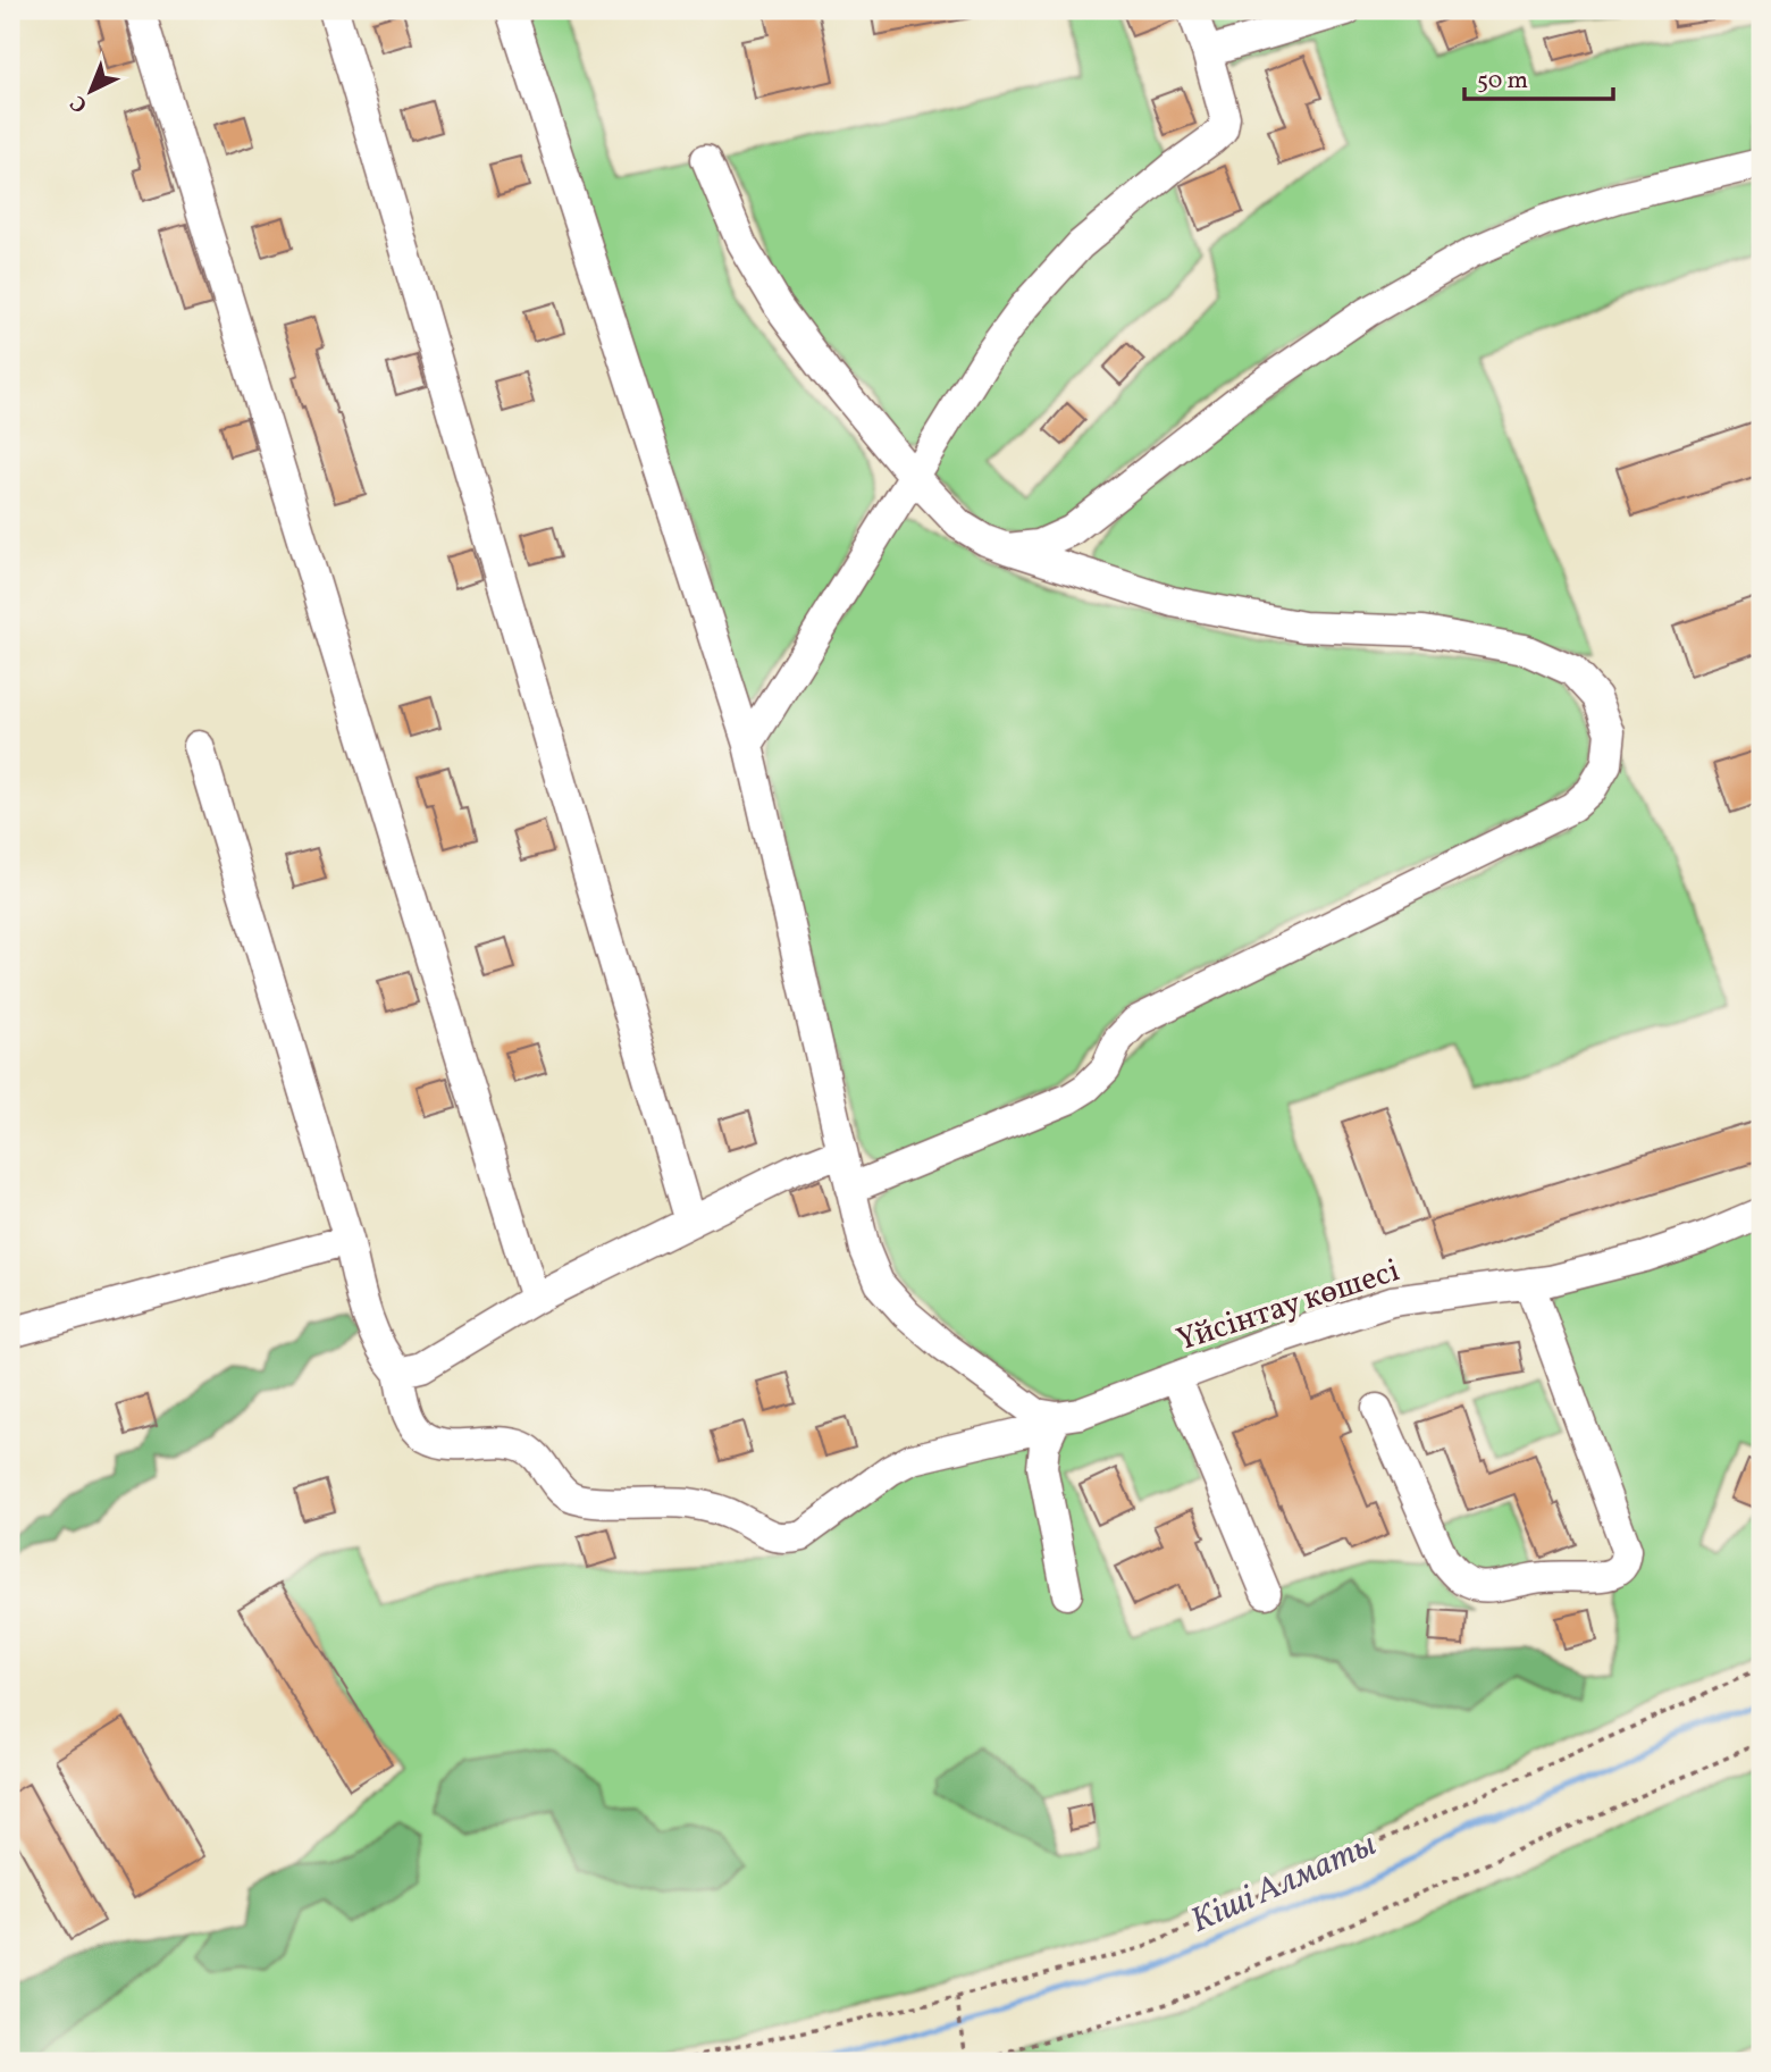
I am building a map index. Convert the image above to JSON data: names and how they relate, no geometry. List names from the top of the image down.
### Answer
{
  "streets": {
    "street": ["Үйсінтау көшесі"]
  },
  "water": ["Кіші Алматы"],
  "scale_bar": "50 m",
  "north": "bottom left"
}
